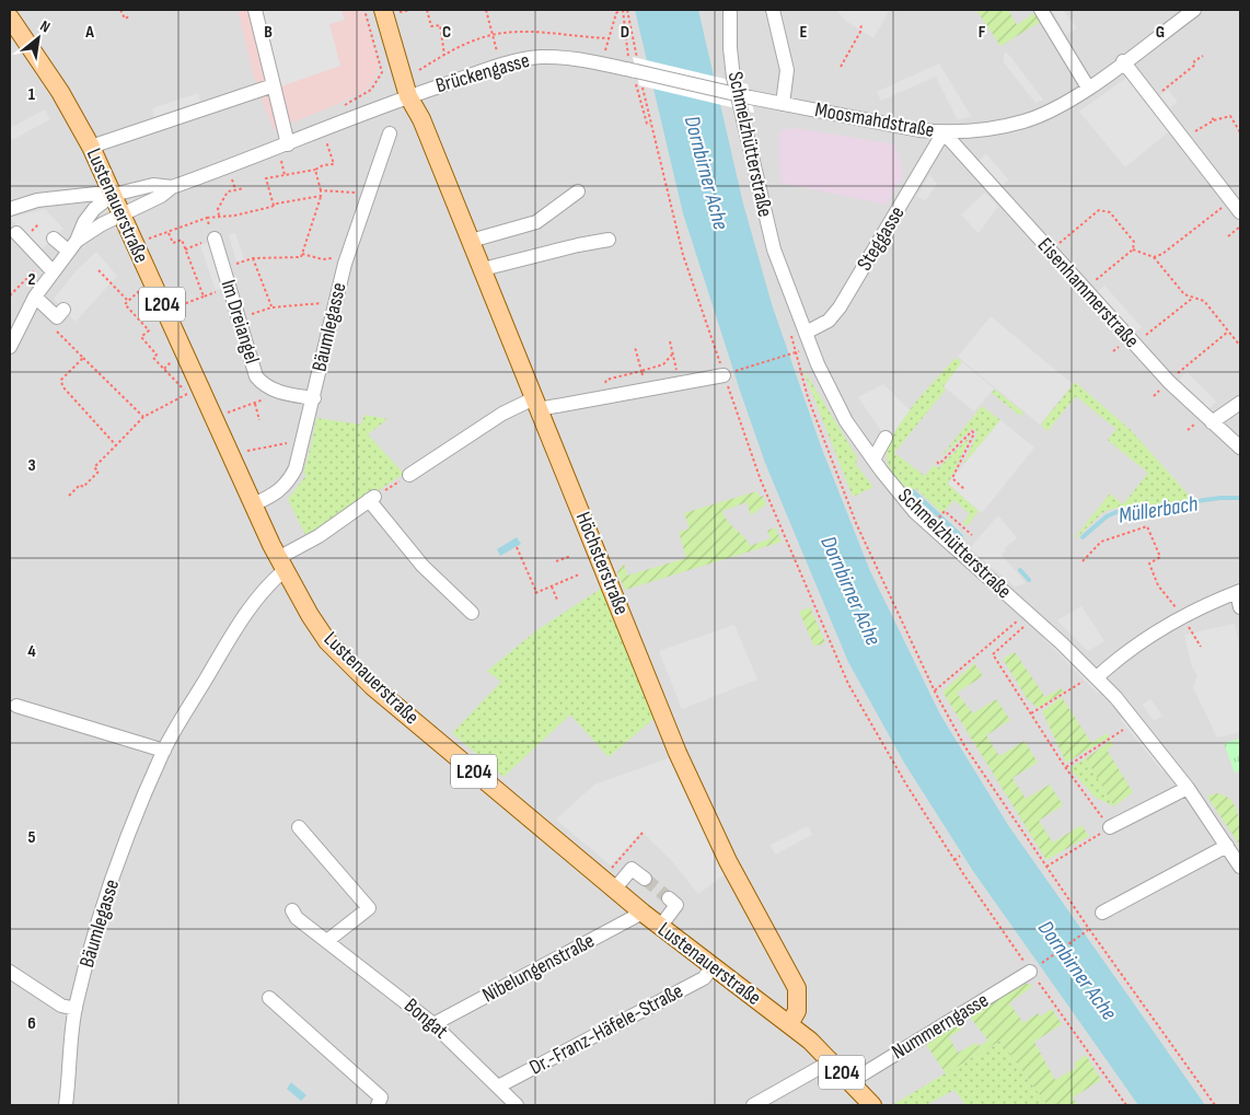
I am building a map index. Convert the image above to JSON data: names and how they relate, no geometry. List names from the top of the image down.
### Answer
{
  "streets": {
    "main road": ["Lustenauerstraße", "L204", "Höchsterstraße"],
    "street": [
      "Brückengasse",
      "Moosmahdstraße",
      "Schmelzhütterstraße",
      "Steggasse",
      "Eisenhammerstraße",
      "Im Dreiangel",
      "Bäumlegasse",
      "Nibelungenstraße",
      "Bongat",
      "Nummerngasse",
      "Dr.-Franz-Häfele-Straße"
    ]
  },
  "crossings": [
    ["Brückengasse", "Moosmahdstraße"],
    ["Brückengasse", "Lustenauerstraße"],
    ["Brückengasse", "Höchsterstraße"],
    ["Moosmahdstraße", "Steggasse"],
    ["Moosmahdstraße", "Eisenhammerstraße"],
    ["Schmelzhütterstraße", "Steggasse"],
    ["Lustenauerstraße", "Bäumlegasse"],
    ["Lustenauerstraße", "Höchsterstraße"],
    ["Lustenauerstraße", "Nibelungenstraße"],
    ["Lustenauerstraße", "Nummerngasse"],
    ["Lustenauerstraße", "Dr.-Franz-Häfele-Straße"],
    ["Steggasse", "Eisenhammerstraße"],
    ["Im Dreiangel", "Bäumlegasse"],
    ["Nibelungenstraße", "Bongat"],
    ["Bongat", "Dr.-Franz-Häfele-Straße"]
  ],
  "water": ["Dornbirner Ache", "Müllerbach"],
  "north": "top right",
  "grid": {
    "columns": [
      "A",
      "B",
      "C",
      "D",
      "E",
      "F",
      "G"
    ],
    "rows": [
      "1",
      "2",
      "3",
      "4",
      "5",
      "6"
    ]
  }
}
